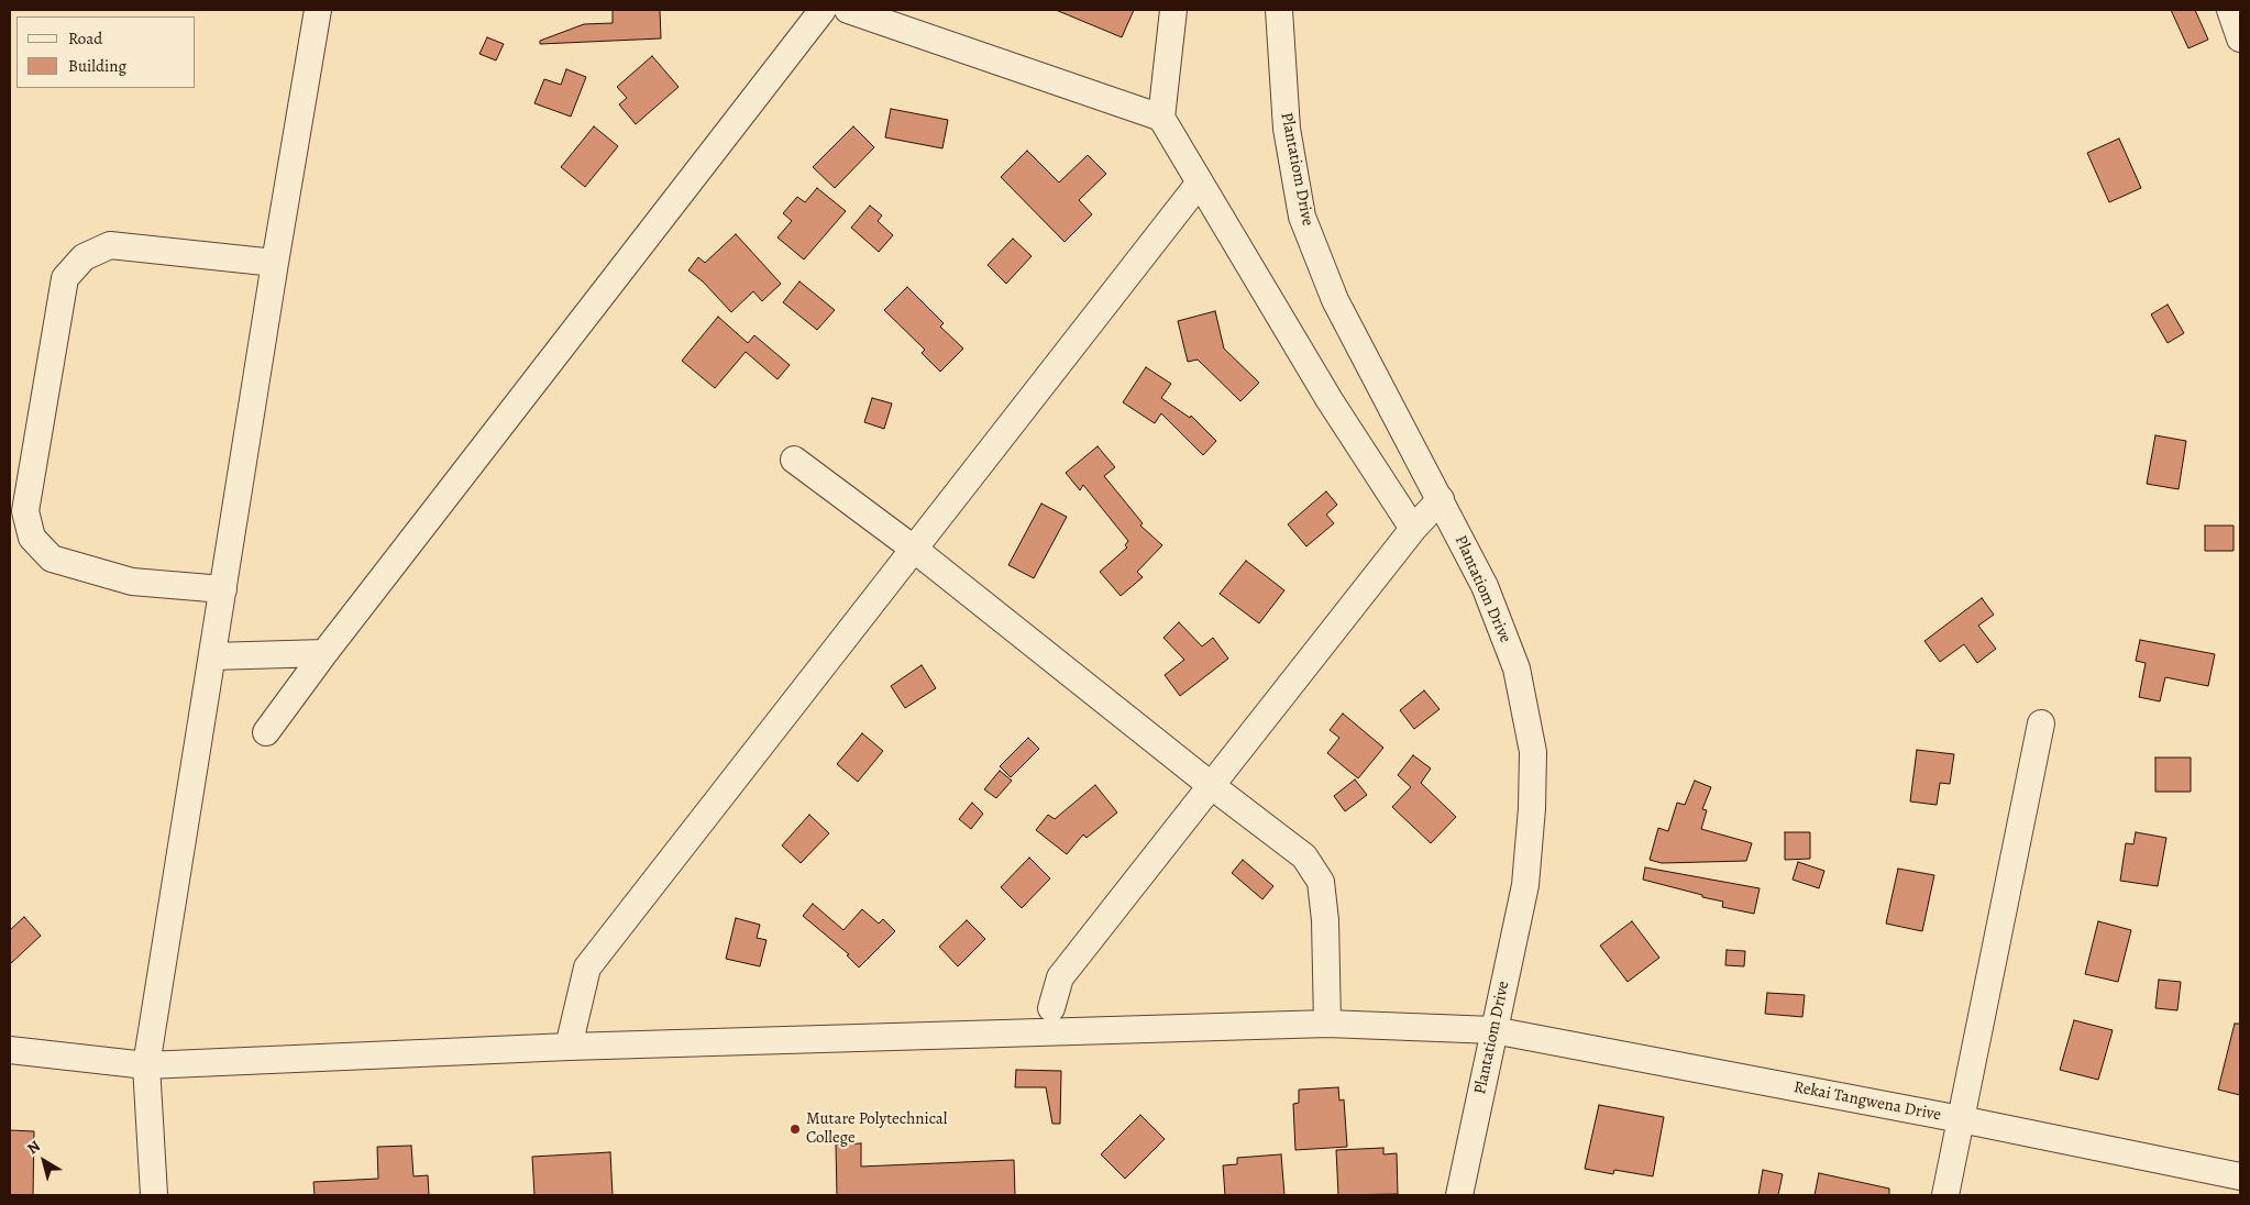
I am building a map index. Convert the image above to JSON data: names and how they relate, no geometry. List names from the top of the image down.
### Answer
{
  "streets": {
    "street": ["Plantatiom Drive", "Rekai Tangwena Drive"]
  },
  "crossings": [
    ["Plantatiom Drive", "Rekai Tangwena Drive"]
  ],
  "places": ["Mutare Polytechnical College"],
  "legend": ["Road", "Building"],
  "north": "top left"
}
